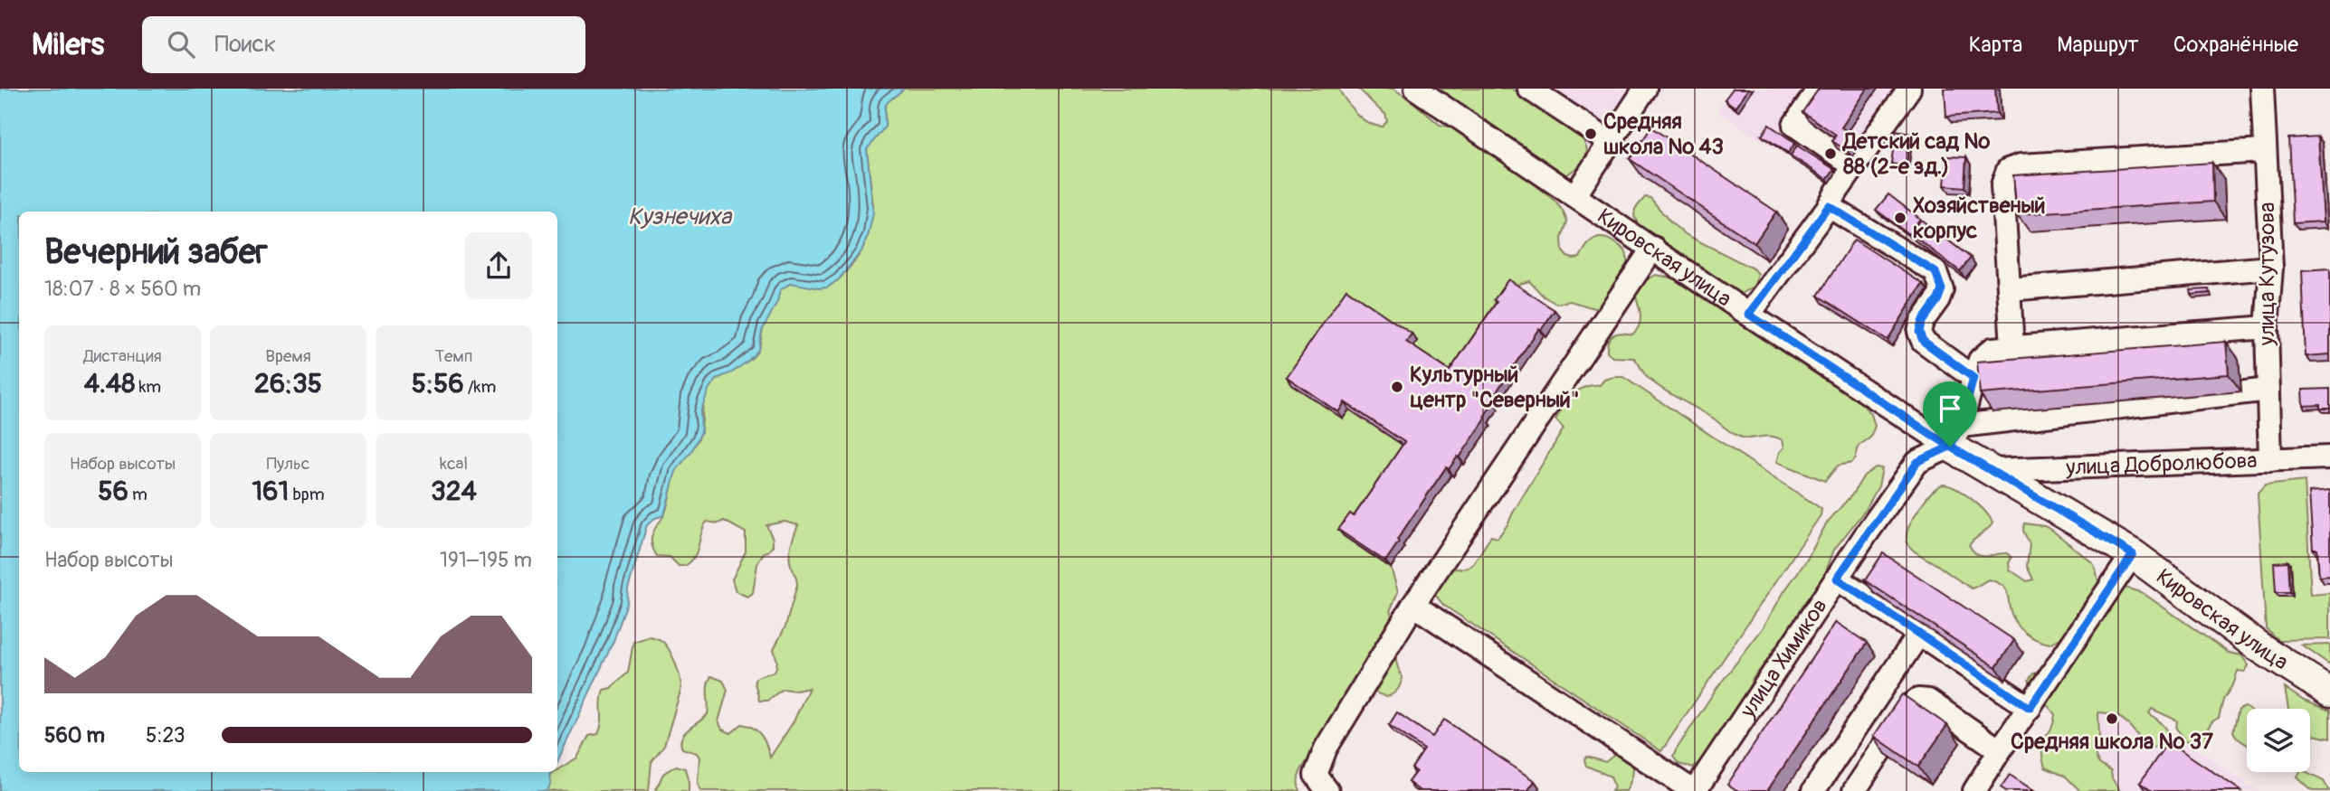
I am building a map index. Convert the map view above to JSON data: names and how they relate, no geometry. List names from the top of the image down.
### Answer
{
  "streets": {
    "main road": ["Кировская улица"],
    "street": ["улица Кутузова", "улица Добролюбова", "улица Химиков"]
  },
  "crossings": [
    ["Кировская улица", "улица Добролюбова"],
    ["Кировская улица", "улица Химиков"],
    ["улица Кутузова", "улица Добролюбова"],
    ["улица Кутузова", "улица Химиков"]
  ],
  "water": ["Кузнечиха"],
  "places": [
    "Средняя школа № 43",
    "Детский сад № 88 (2-е зд.)",
    "Хозяйственый корпус",
    "Культурный центр \"Северный\"",
    "Средняя школа № 37"
  ],
  "page": {
    "header": "Milers",
    "search": "Поиск",
    "nav": ["Карта", "Маршрут", "Сохранённые"],
    "heading": ["Вечерний забег", "18:07 · 8 × 560 m"],
    "stats": [
      ["Дистанция", "4.48 km"],
      ["Время", "26:35"],
      ["Темп", "5:56 /km"],
      ["Набор высоты", "56 m"],
      ["Пульс", "161 bpm"],
      ["kcal", "324"]
    ],
    "chart": ["Набор высоты", "191–195 m"],
    "list": [
      {
        "name": "560 m",
        "note": "5:23"
      }
    ]
  }
}
